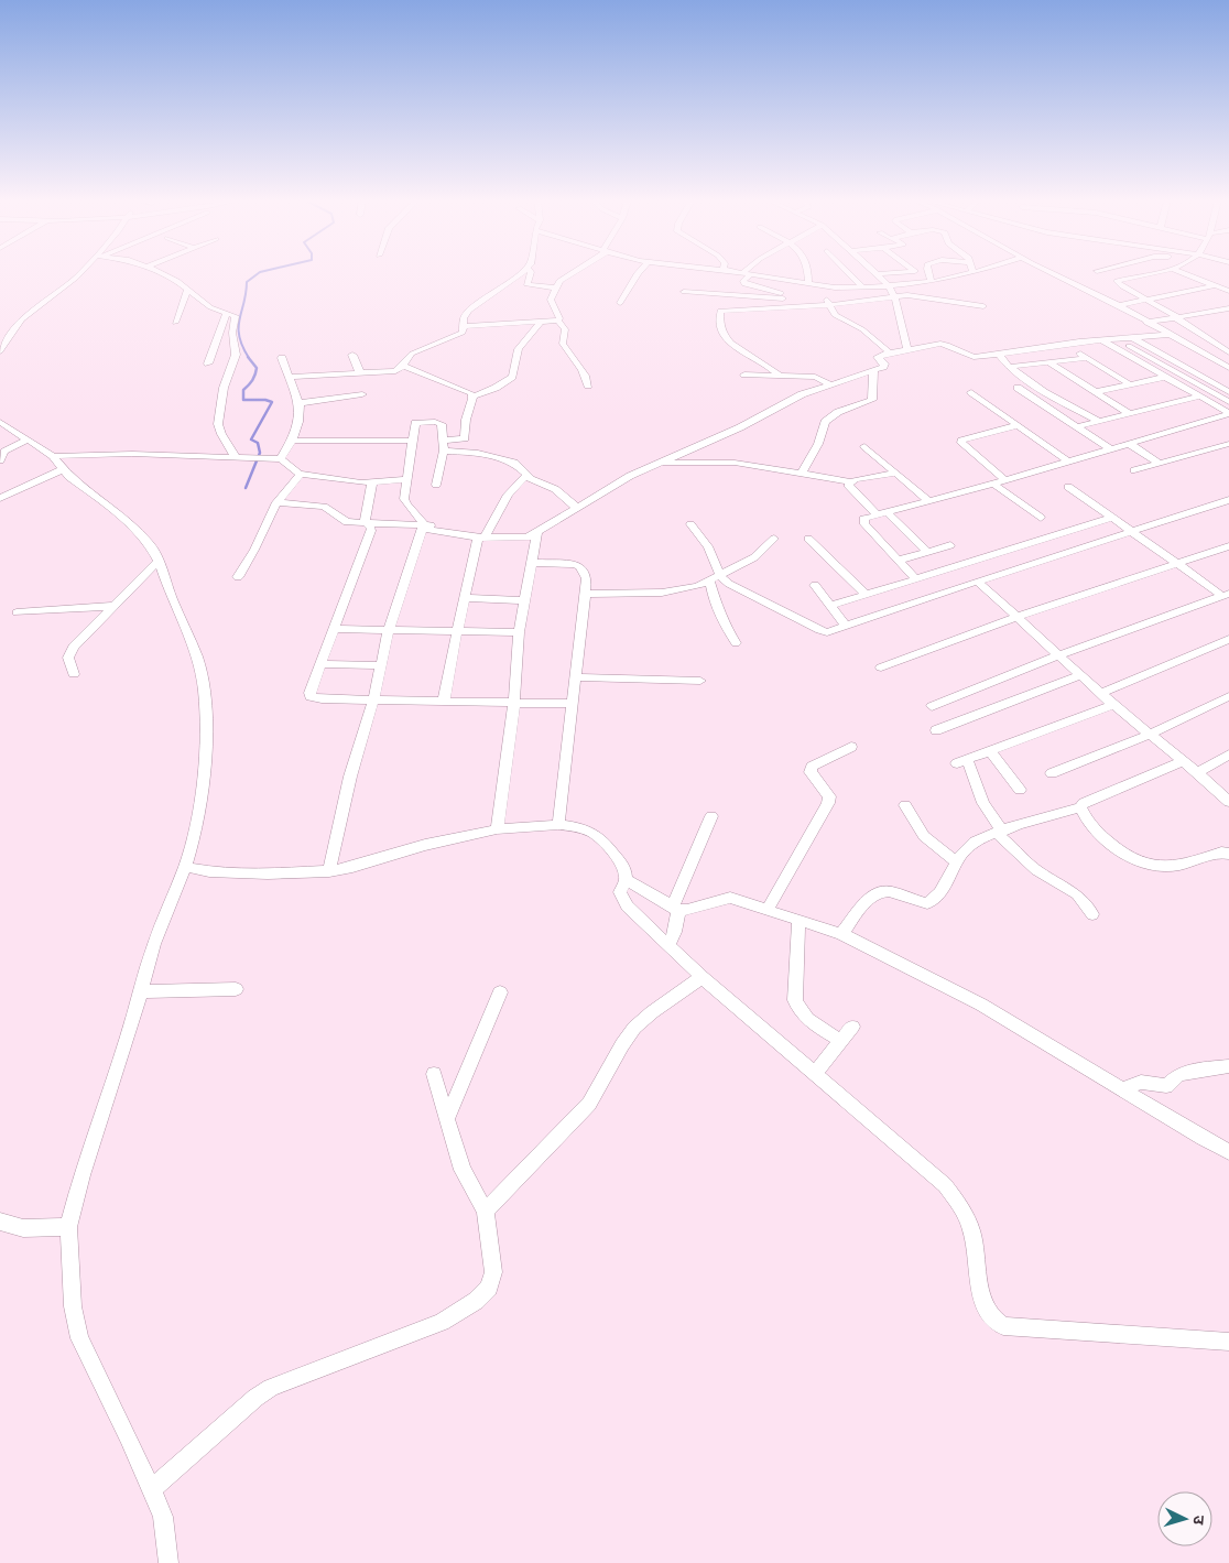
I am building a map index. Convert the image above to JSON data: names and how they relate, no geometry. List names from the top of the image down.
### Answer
{
  "north": "right"
}
